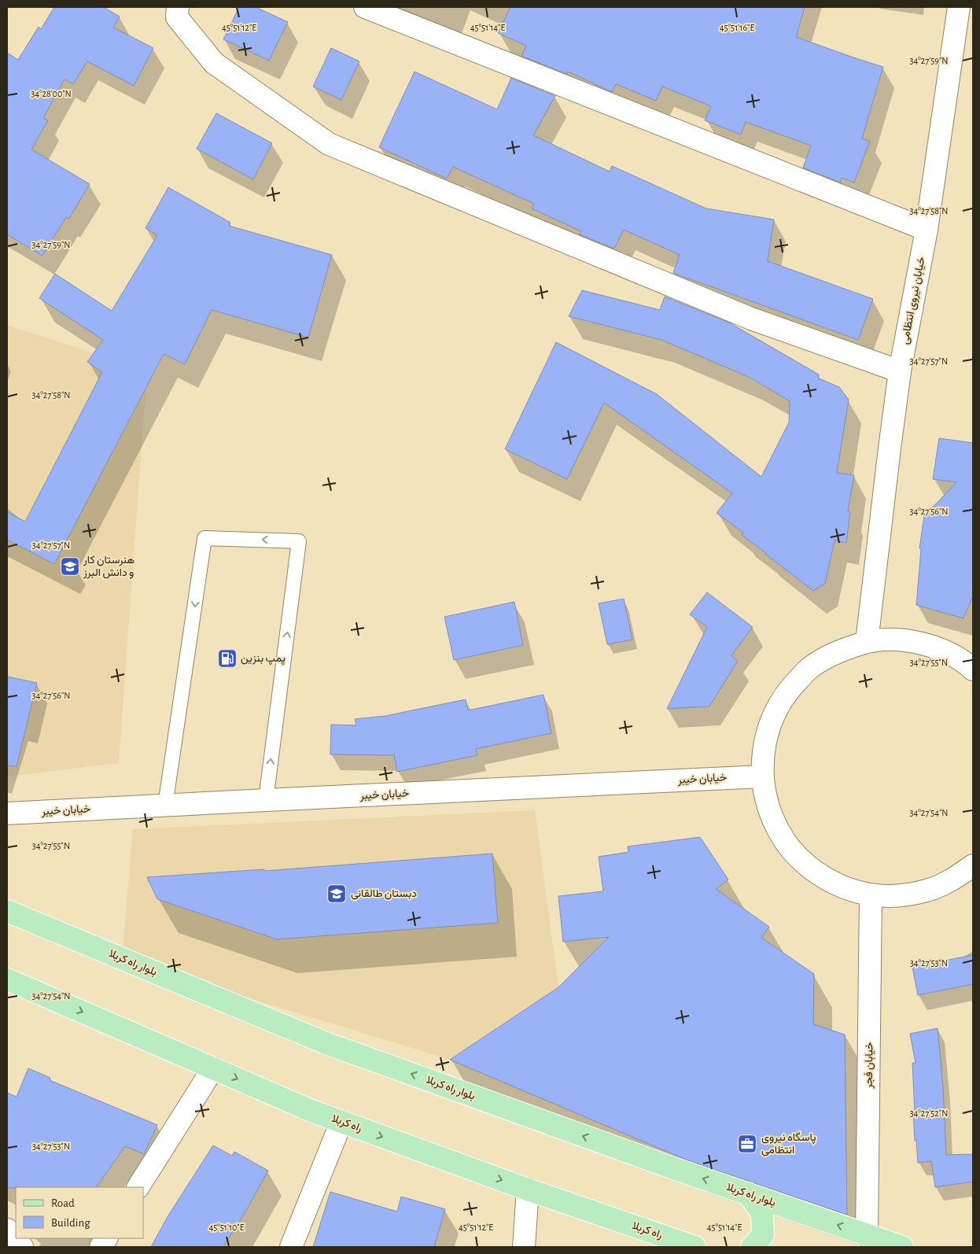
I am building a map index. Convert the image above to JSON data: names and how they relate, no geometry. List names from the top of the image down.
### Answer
{
  "streets": {
    "main road": ["بلوار راه کربلا", "راه کربلا"],
    "street": ["خیابان نیروی انتظامی", "خیابان خیبر", "خیابان فجر"]
  },
  "crossings": [
    ["بلوار راه کربلا", "خیابان فجر"]
  ],
  "one_way": ["بلوار راه کربلا", "راه کربلا"],
  "places": {
    "school or university": ["هنرستان کار و دانش البرز", "دبستان طالقانی"],
    "fuel station": ["پمپ بنزین"],
    "office": ["پاسگاه نیروی انتظامی"]
  },
  "legend": ["Road", "Building"],
  "coordinates": [
    "45°51'12\"E",
    "45°51'14\"E",
    "45°51'16\"E",
    "34°27'59\"N",
    "34°28'00\"N",
    "34°27'58\"N",
    "34°27'57\"N",
    "34°27'56\"N",
    "34°27'55\"N",
    "34°27'54\"N",
    "34°27'53\"N",
    "34°27'52\"N",
    "45°51'10\"E"
  ]
}
